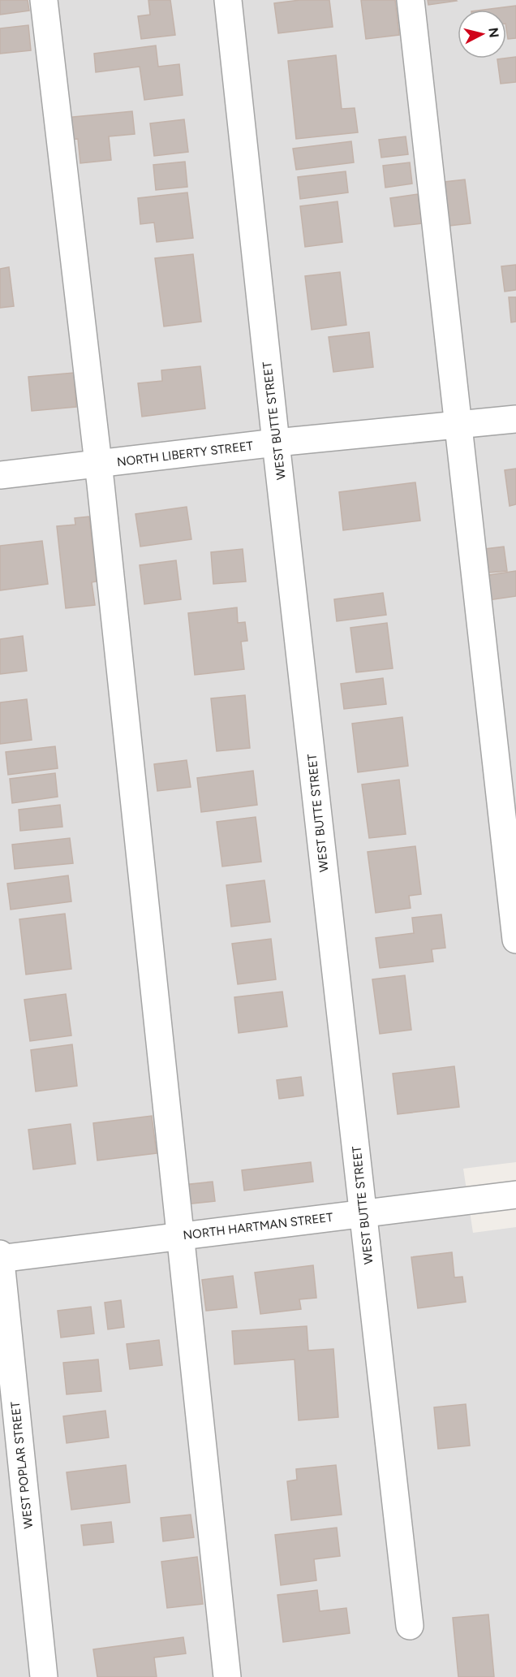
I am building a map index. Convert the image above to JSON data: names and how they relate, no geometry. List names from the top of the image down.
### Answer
{
  "streets": {
    "street": [
      "WEST BUTTE STREET",
      "NORTH LIBERTY STREET",
      "NORTH HARTMAN STREET",
      "WEST POPLAR STREET"
    ]
  },
  "crossings": [
    ["WEST BUTTE STREET", "NORTH LIBERTY STREET"],
    ["WEST BUTTE STREET", "NORTH HARTMAN STREET"],
    ["NORTH HARTMAN STREET", "WEST POPLAR STREET"]
  ],
  "north": "right"
}
